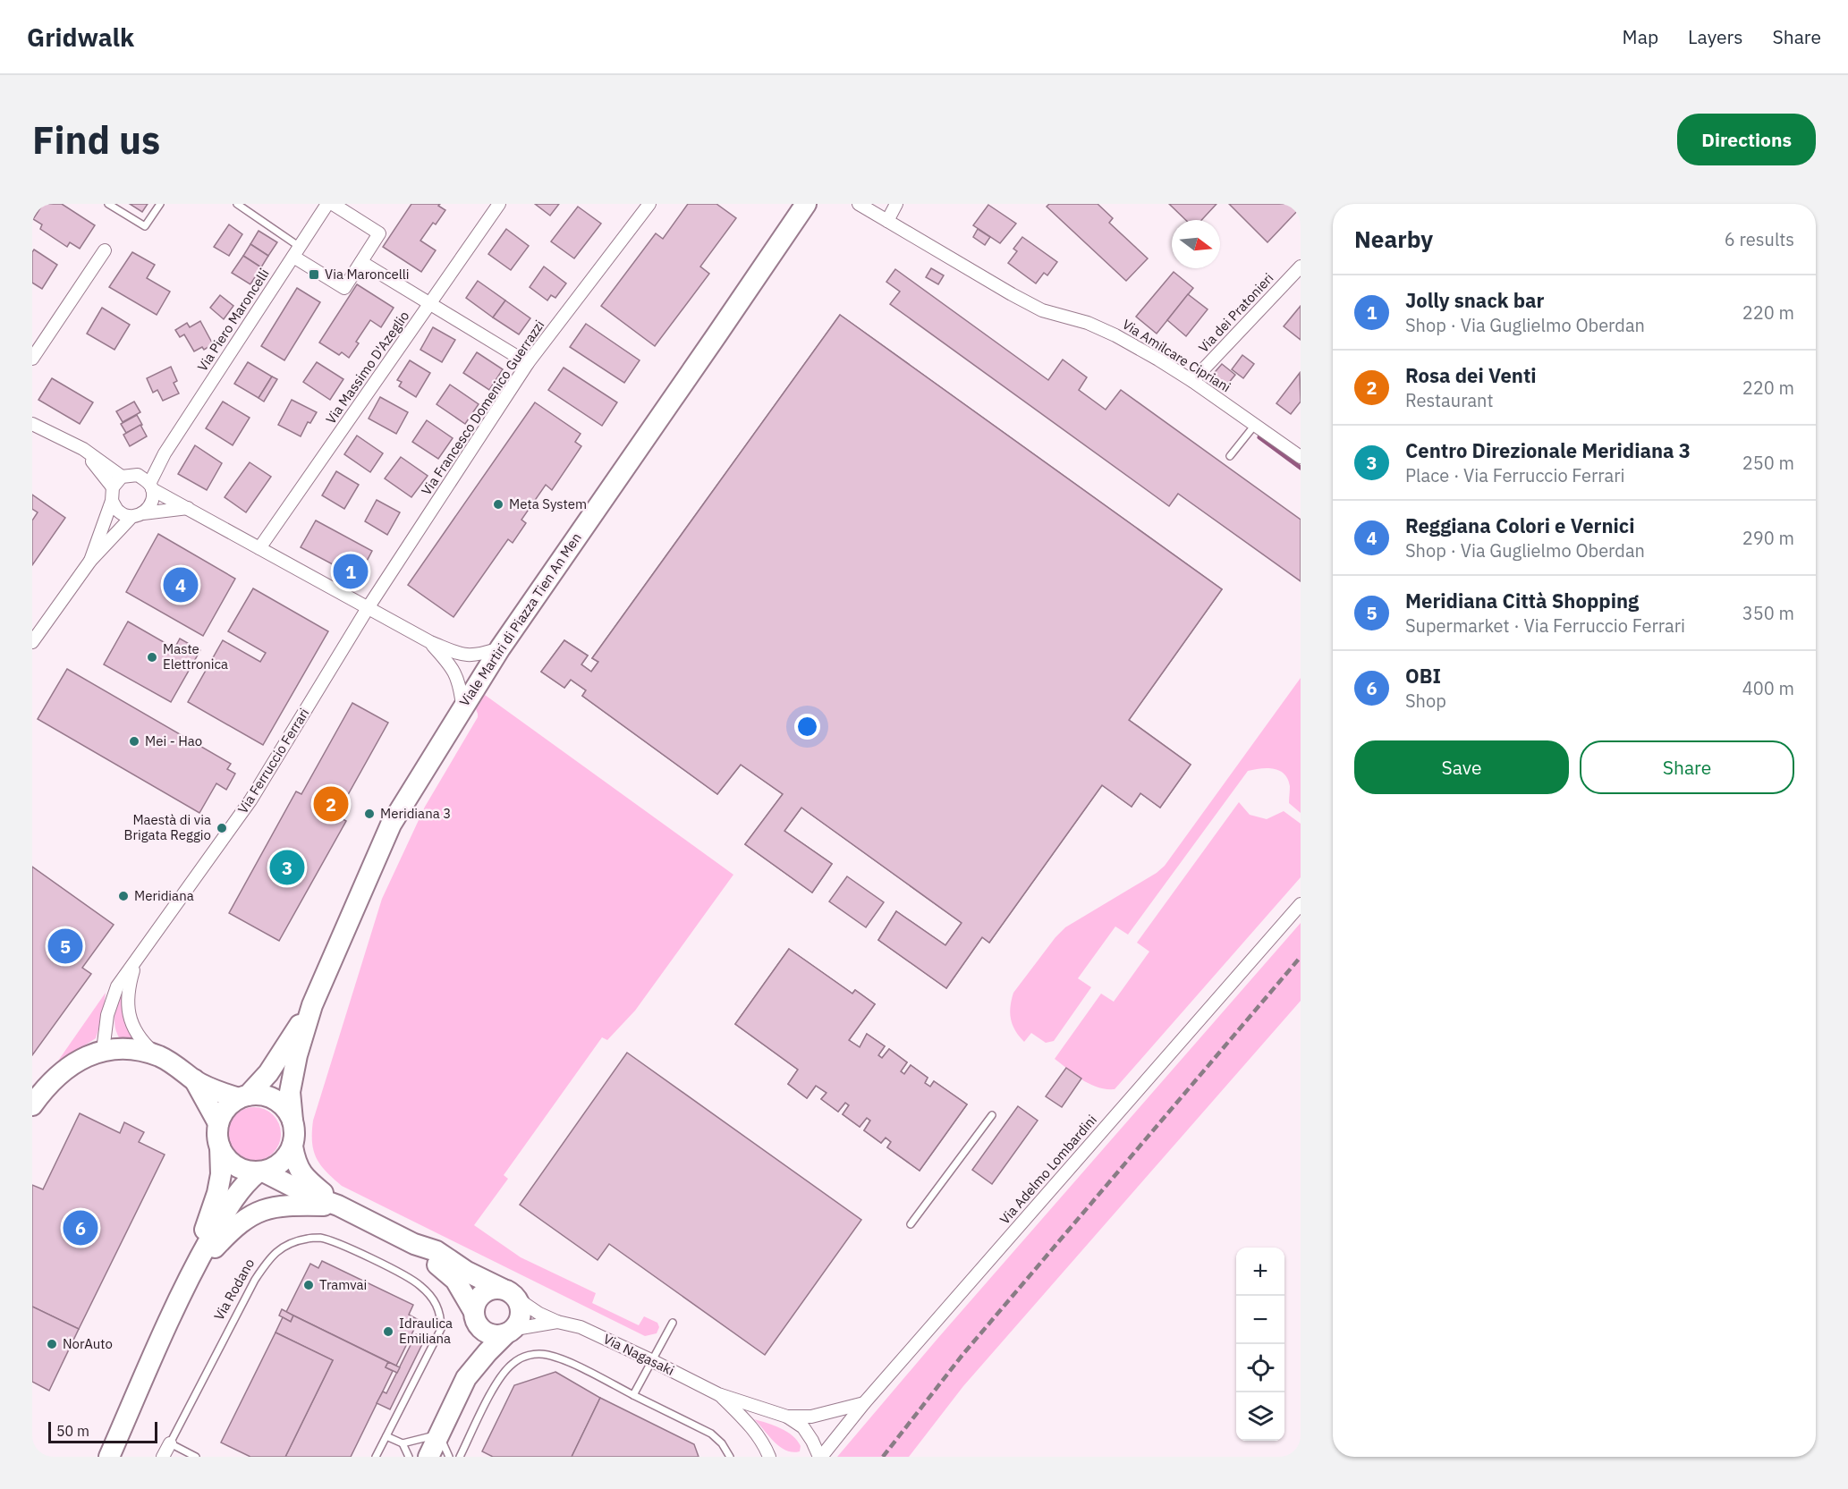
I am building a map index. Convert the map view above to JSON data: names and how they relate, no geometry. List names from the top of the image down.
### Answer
{
  "streets": {
    "main road": ["Viale Martiri di Piazza Tien An Men", "Via Nagasaki"],
    "street": [
      "Via dei Pratonieri",
      "Via Piero Maroncelli",
      "Via Amilcare Cipriani",
      "Via Massimo D'Azeglio",
      "Via Francesco Domenico Guerrazzi",
      "Via Ferruccio Ferrari",
      "Via Adelmo Lombardini",
      "Via Rodano"
    ]
  },
  "crossings": [
    ["Via dei Pratonieri", "Via Amilcare Cipriani"],
    ["Via Francesco Domenico Guerrazzi", "Via Ferruccio Ferrari"],
    ["Viale Martiri di Piazza Tien An Men", "Via Nagasaki"],
    ["Via Adelmo Lombardini", "Via Nagasaki"]
  ],
  "places": {
    "transit": ["Via Maroncelli"],
    "other": [
      "Meta System",
      "Maste Elettronica",
      "Mei - Hao",
      "Meridiana 3",
      "Maestà di via Brigata Reggio",
      "Meridiana",
      "Tramvai",
      "Idraulica Emiliana",
      "NorAuto"
    ]
  },
  "scale_bar": "50 m",
  "north": "right",
  "page": {
    "header": "Gridwalk",
    "nav": ["Map", "Layers", "Share"],
    "buttons": [
      "Directions",
      ["Save", "Share"]
    ],
    "title": "Find us",
    "heading": ["Nearby", "6 results"],
    "list": [
      {
        "mark": "1",
        "name": "Jolly snack bar",
        "note": "Shop · Via Guglielmo Oberdan",
        "value": "220 m"
      },
      {
        "mark": "2",
        "name": "Rosa dei Venti",
        "note": "Restaurant",
        "value": "220 m"
      },
      {
        "mark": "3",
        "name": "Centro Direzionale Meridiana 3",
        "note": "Place · Via Ferruccio Ferrari",
        "value": "250 m"
      },
      {
        "mark": "4",
        "name": "Reggiana Colori e Vernici",
        "note": "Shop · Via Guglielmo Oberdan",
        "value": "290 m"
      },
      {
        "mark": "5",
        "name": "Meridiana Città Shopping",
        "note": "Supermarket · Via Ferruccio Ferrari",
        "value": "350 m"
      },
      {
        "mark": "6",
        "name": "OBI",
        "note": "Shop",
        "value": "400 m"
      }
    ],
    "pins": [
      "1",
      "4",
      "2",
      "3",
      "5",
      "6"
    ],
    "map_buttons": ["+", "−"],
    "scale": "50 m"
  }
}
